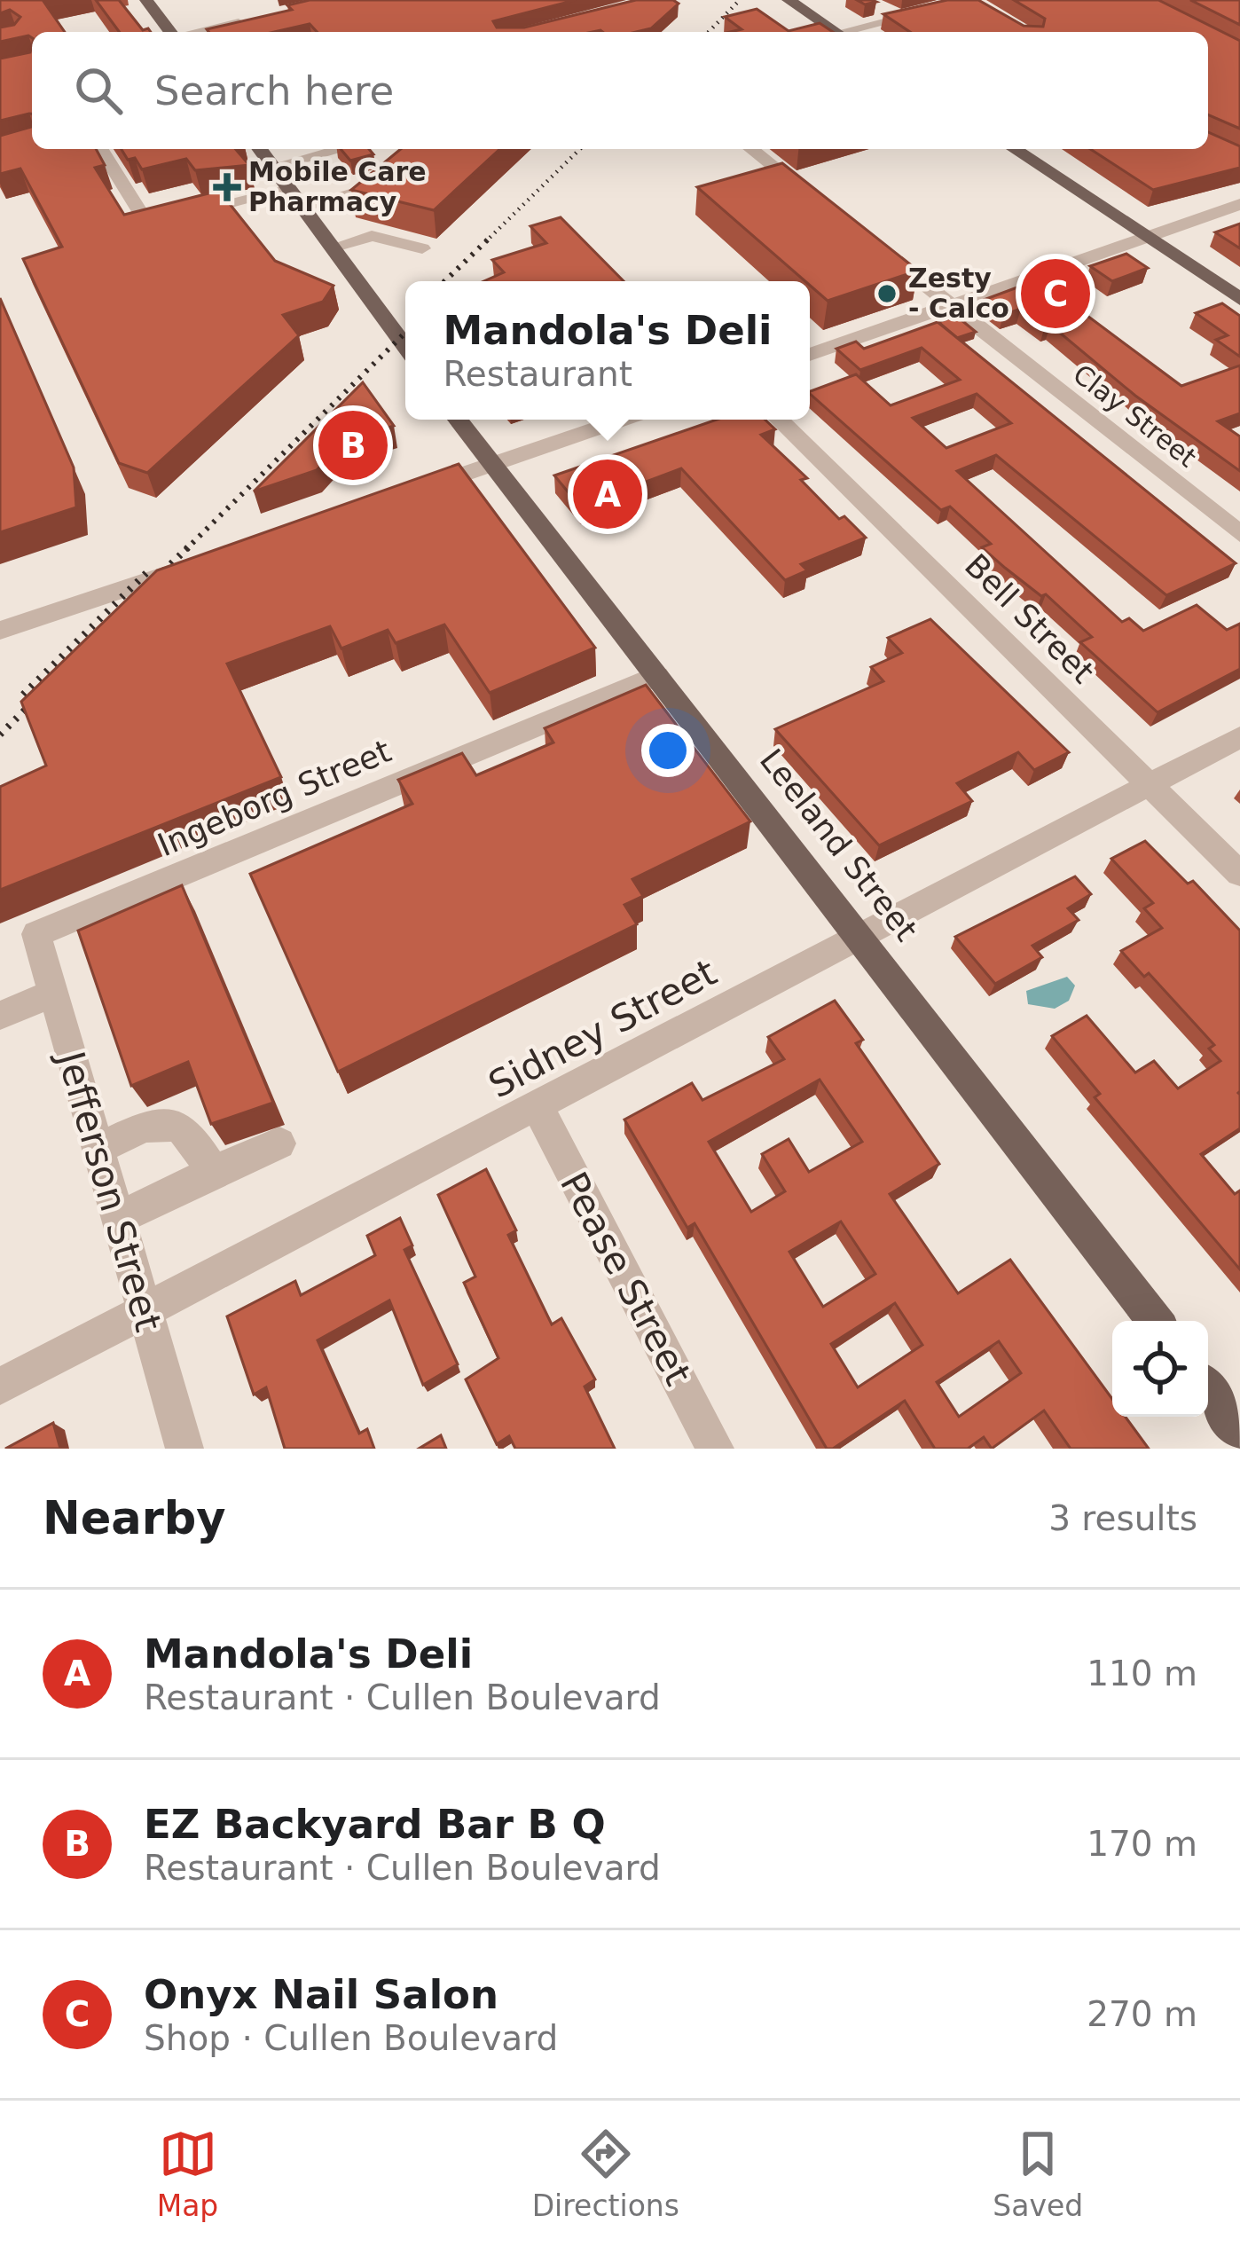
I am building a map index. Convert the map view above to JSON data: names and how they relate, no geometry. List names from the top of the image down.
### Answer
{
  "streets": {
    "main road": ["Leeland Street"],
    "street": [
      "Clay Street",
      "Bell Street",
      "Ingeborg Street",
      "Sidney Street",
      "Jefferson Street",
      "Pease Street"
    ]
  },
  "crossings": [
    ["Bell Street", "Sidney Street"],
    ["Ingeborg Street", "Leeland Street"],
    ["Ingeborg Street", "Jefferson Street"],
    ["Leeland Street", "Sidney Street"],
    ["Sidney Street", "Jefferson Street"],
    ["Sidney Street", "Pease Street"]
  ],
  "places": {
    "health": ["Mobile Care Pharmacy"],
    "other": ["Zesty - Calco"]
  },
  "page": {
    "search": "Search here",
    "pins": ["C", "B", "A"],
    "popup": ["Mandola's Deli", "Restaurant"],
    "heading": ["Nearby", "3 results"],
    "list": [
      {
        "mark": "A",
        "name": "Mandola's Deli",
        "note": "Restaurant · Cullen Boulevard",
        "value": "110 m"
      },
      {
        "mark": "B",
        "name": "EZ Backyard Bar B Q",
        "note": "Restaurant · Cullen Boulevard",
        "value": "170 m"
      },
      {
        "mark": "C",
        "name": "Onyx Nail Salon",
        "note": "Shop · Cullen Boulevard",
        "value": "270 m"
      }
    ],
    "nav": ["Map", "Directions", "Saved"]
  }
}
